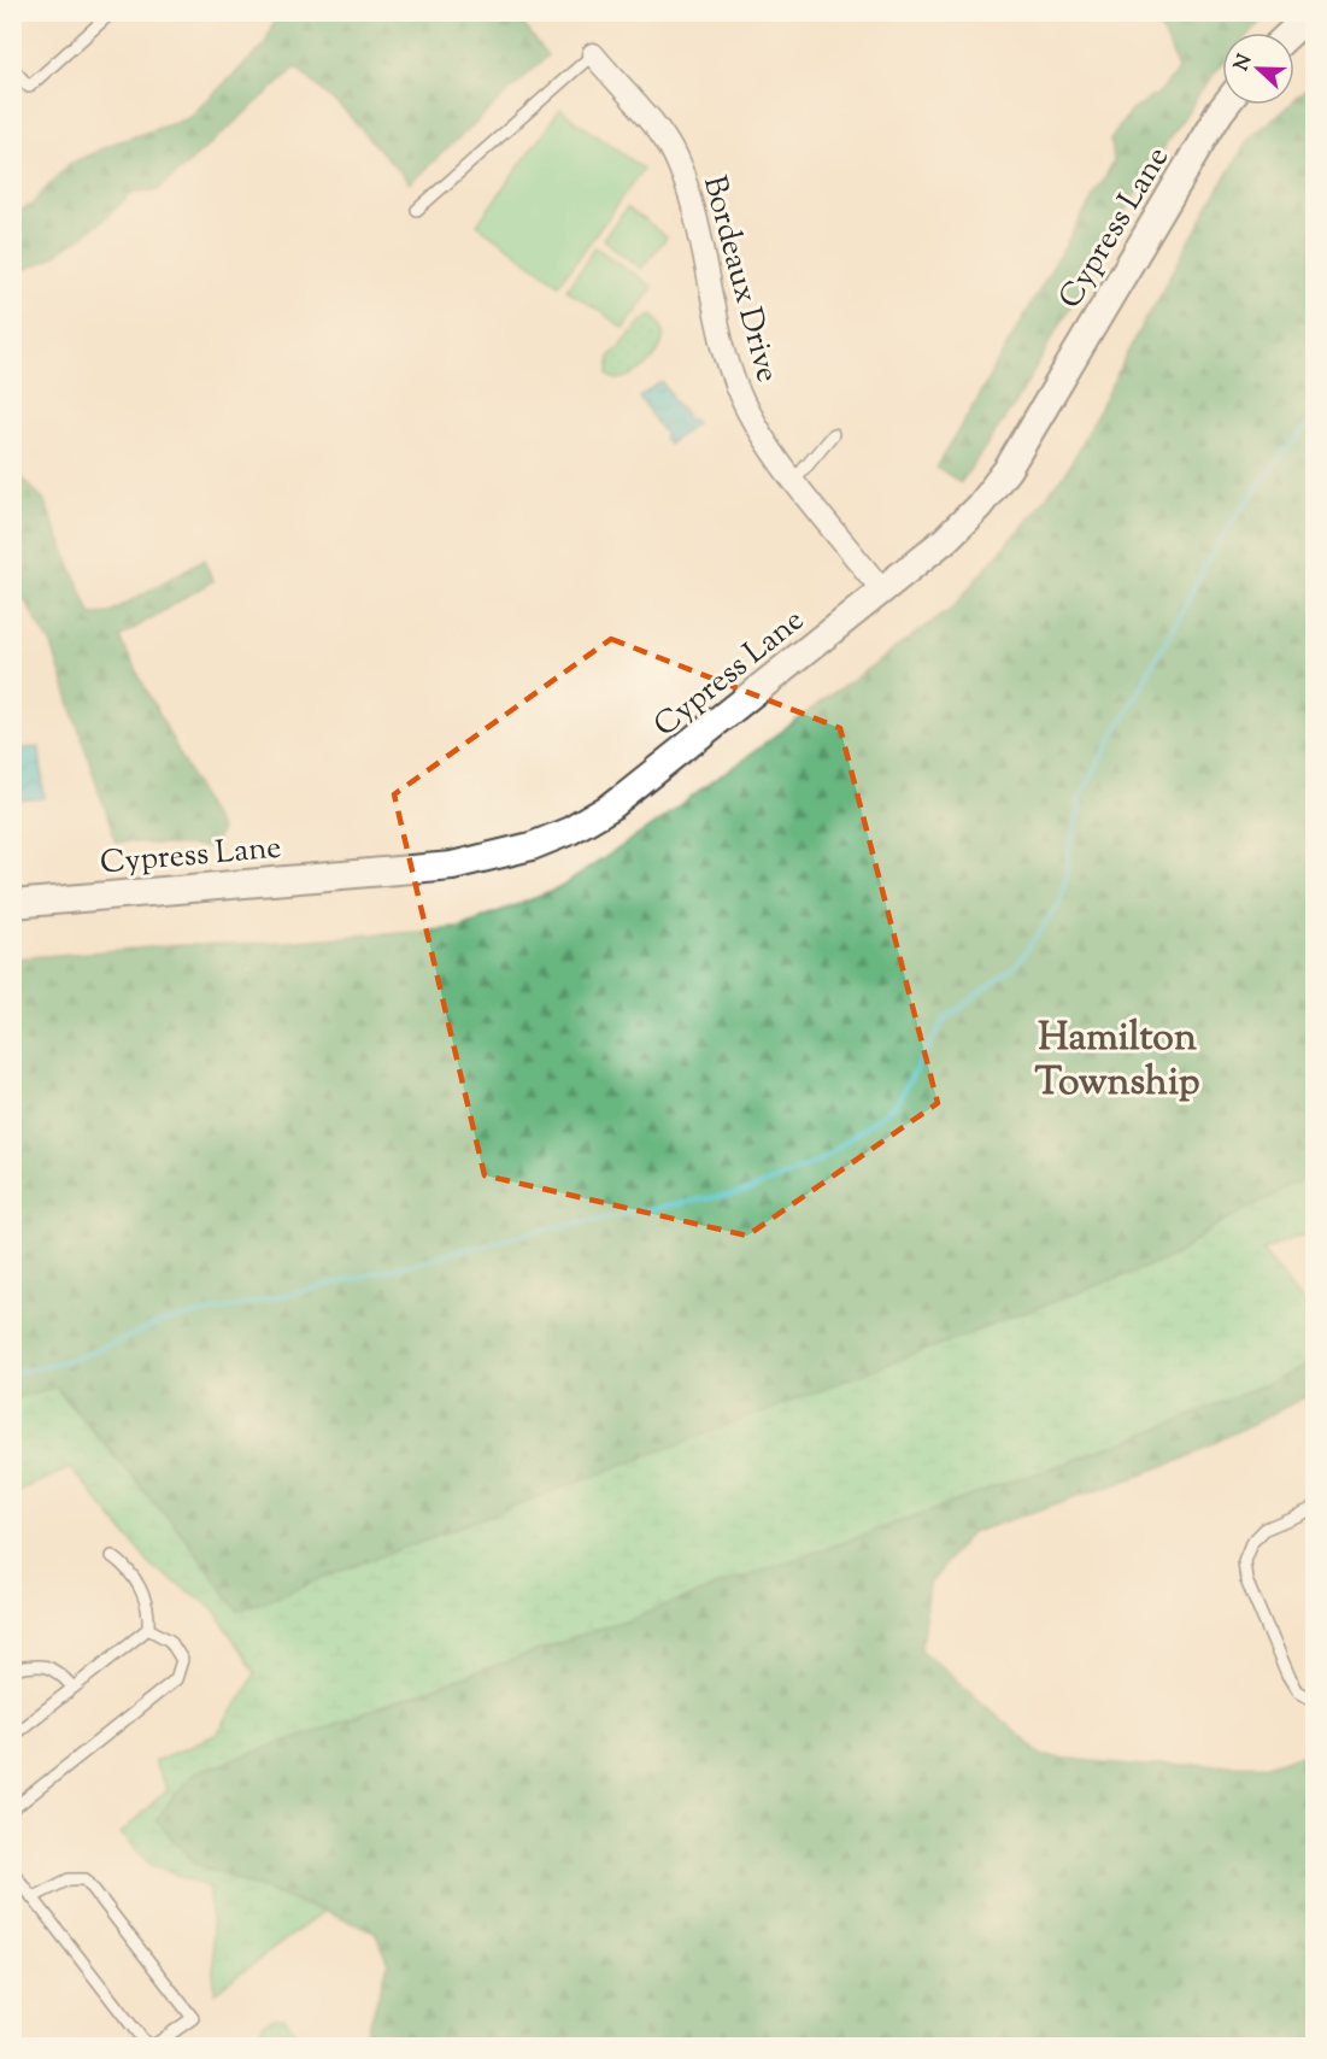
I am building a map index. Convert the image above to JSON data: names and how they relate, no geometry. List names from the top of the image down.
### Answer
{
  "streets": {
    "street": ["Cypress Lane", "Bordeaux Drive"]
  },
  "crossings": [
    ["Cypress Lane", "Bordeaux Drive"]
  ],
  "districts": ["Hamilton Township"],
  "north": "left"
}
